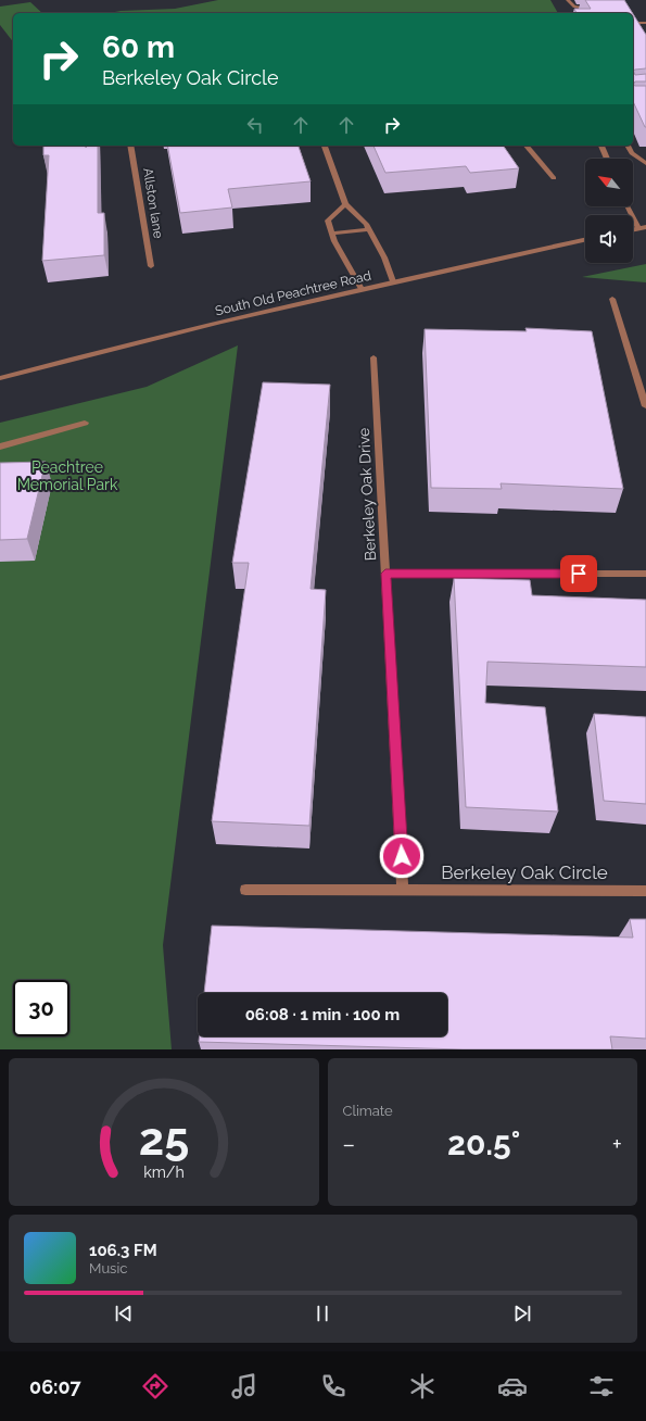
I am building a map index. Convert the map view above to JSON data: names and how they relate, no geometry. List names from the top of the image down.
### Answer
{
  "streets": {
    "street": [
      "Allston lane",
      "South Old Peachtree Road",
      "Berkeley Oak Drive",
      "Berkeley Oak Circle"
    ]
  },
  "crossings": [
    ["Berkeley Oak Drive", "Berkeley Oak Circle"]
  ],
  "parks": ["Peachtree Memorial Park"],
  "north": "top left",
  "page": {
    "turn": ["60 m", "Berkeley Oak Circle"],
    "limit": "30",
    "trip": "06:08 · 1 min · 100 m",
    "tile": "Climate",
    "heat": ["−", "20.5°", "+"],
    "song": ["106.3 FM", "Music"],
    "tabs": "06:07",
    "gauge": ["25", "km/h"]
  }
}
